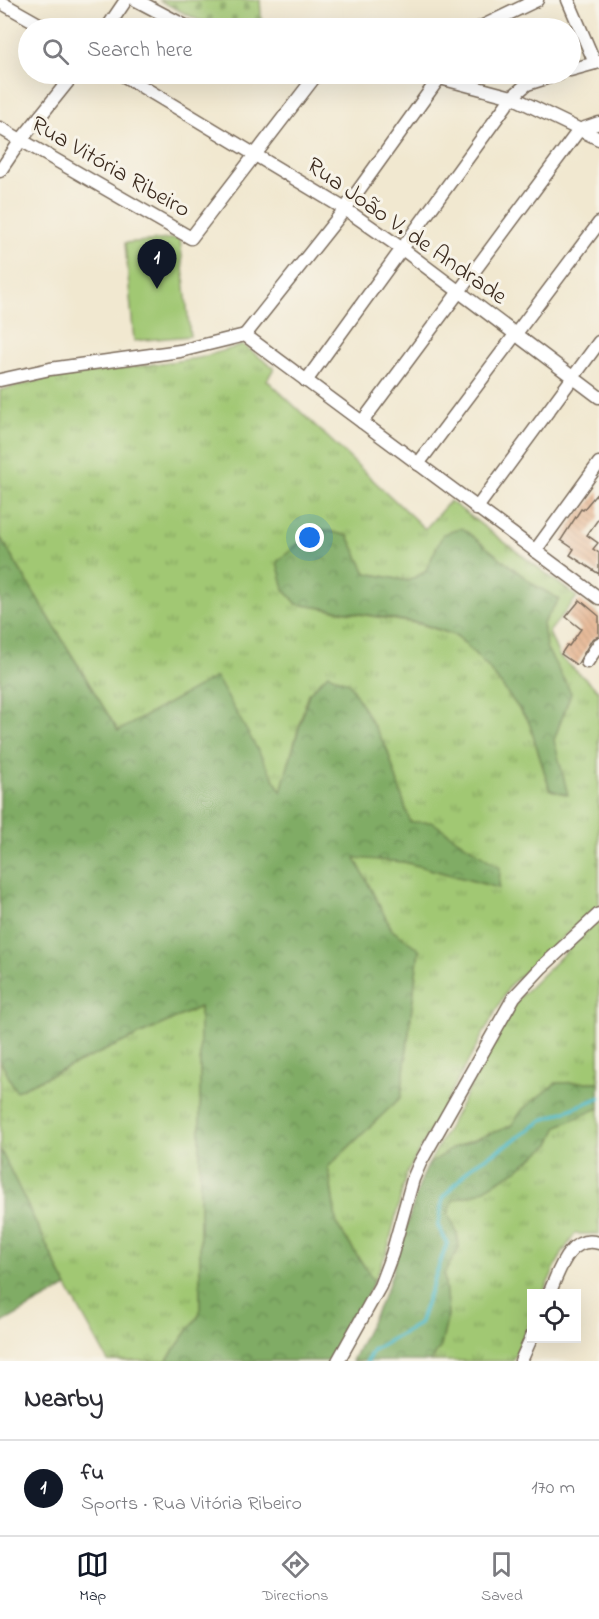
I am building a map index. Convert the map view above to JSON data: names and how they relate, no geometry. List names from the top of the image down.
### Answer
{
  "streets": {
    "street": ["Rua Vitória Ribeiro", "Rua João V. de Andrade"]
  },
  "crossings": [
    ["Rua Vitória Ribeiro", "Rua João V. de Andrade"]
  ],
  "page": {
    "search": "Search here",
    "pins": "1",
    "heading": "Nearby",
    "list": [
      {
        "mark": "1",
        "name": "fu",
        "note": "Sports · Rua Vitória Ribeiro",
        "value": "170 m"
      }
    ],
    "nav": ["Map", "Directions", "Saved"]
  }
}
